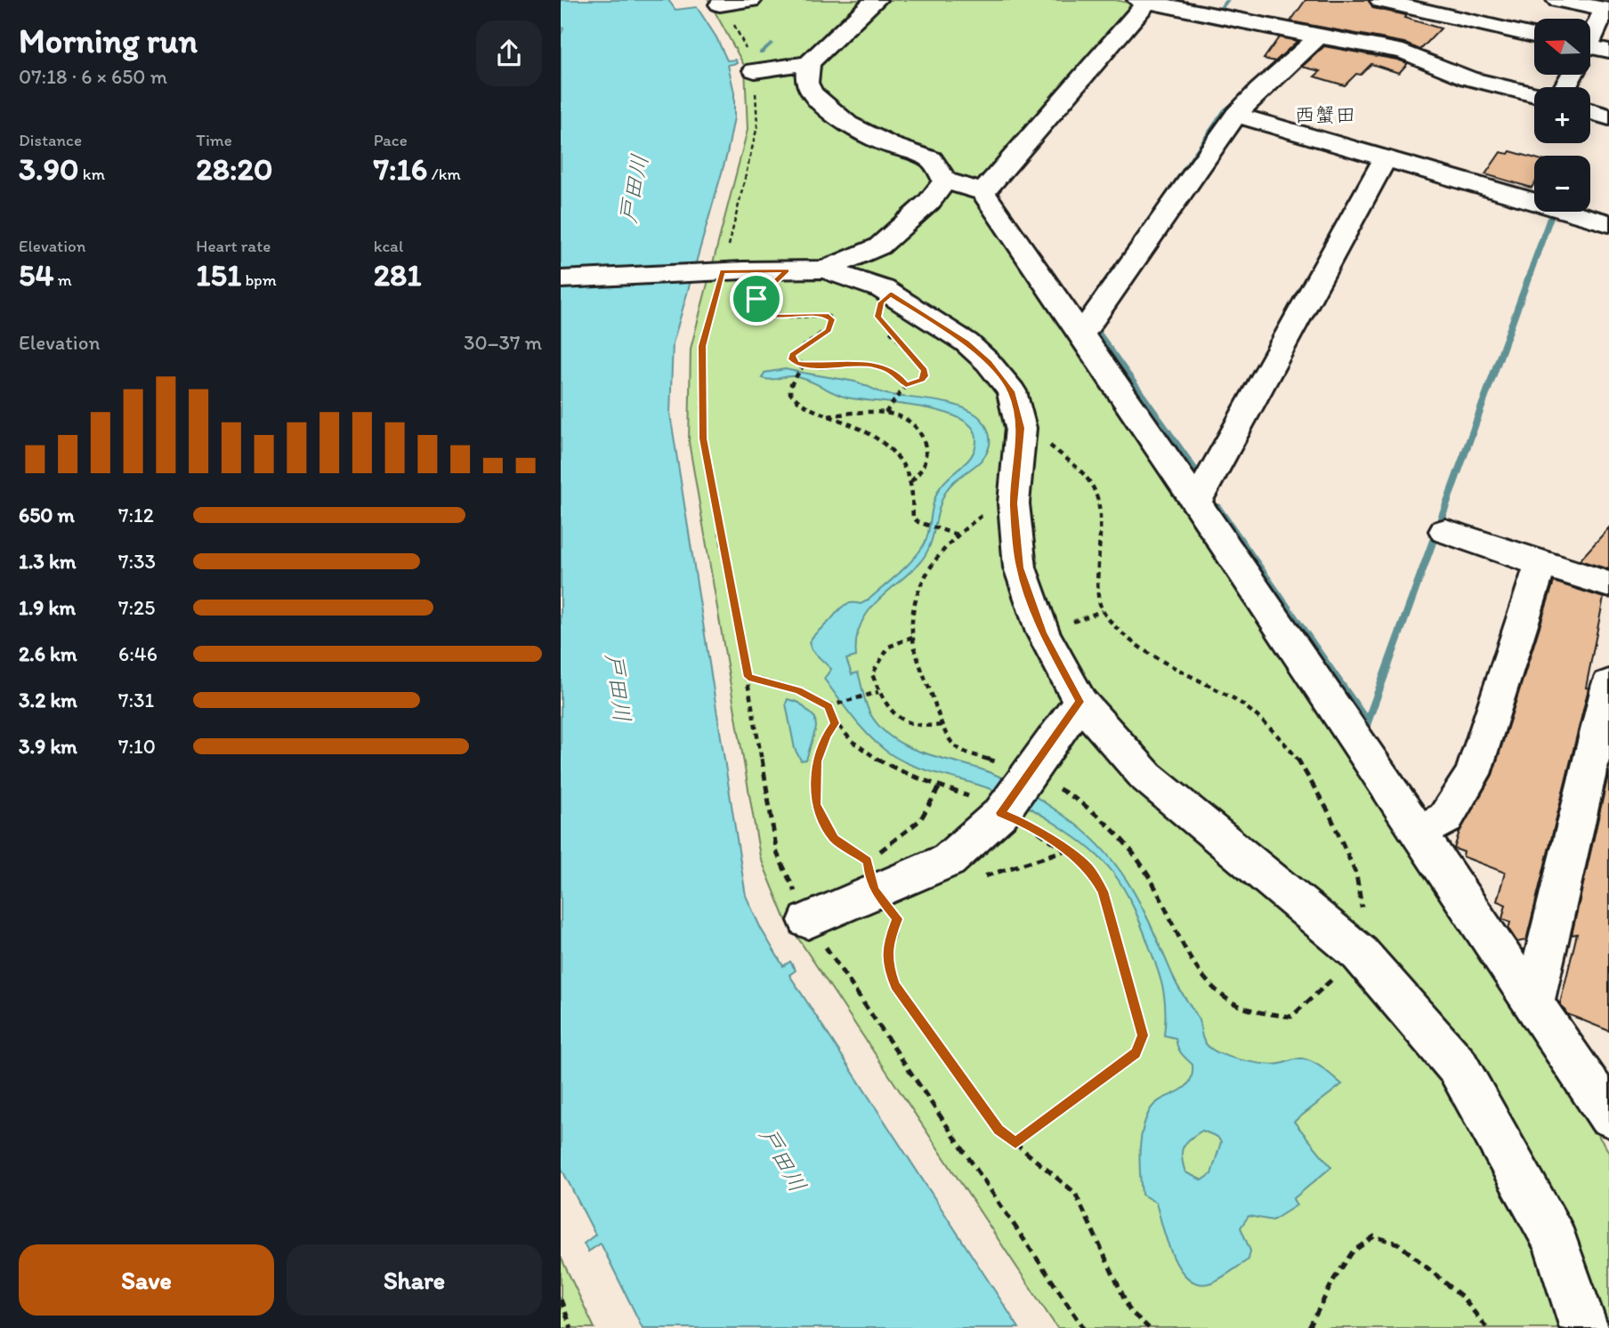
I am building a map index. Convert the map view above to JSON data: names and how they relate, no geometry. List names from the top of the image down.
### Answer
{
  "districts": ["西蟹田"],
  "water": ["戸田川"],
  "north": "left",
  "page": {
    "heading": ["Morning run", "07:18 · 6 × 650 m"],
    "map_buttons": ["+", "−"],
    "stats": [
      ["Distance", "3.90 km"],
      ["Time", "28:20"],
      ["Pace", "7:16 /km"],
      ["Elevation", "54 m"],
      ["Heart rate", "151 bpm"],
      ["kcal", "281"]
    ],
    "chart": ["Elevation", "30–37 m"],
    "list": [
      {
        "name": "650 m",
        "note": "7:12"
      },
      {
        "name": "1.3 km",
        "note": "7:33"
      },
      {
        "name": "1.9 km",
        "note": "7:25"
      },
      {
        "name": "2.6 km",
        "note": "6:46"
      },
      {
        "name": "3.2 km",
        "note": "7:31"
      },
      {
        "name": "3.9 km",
        "note": "7:10"
      }
    ],
    "buttons": ["Save", "Share"]
  }
}
